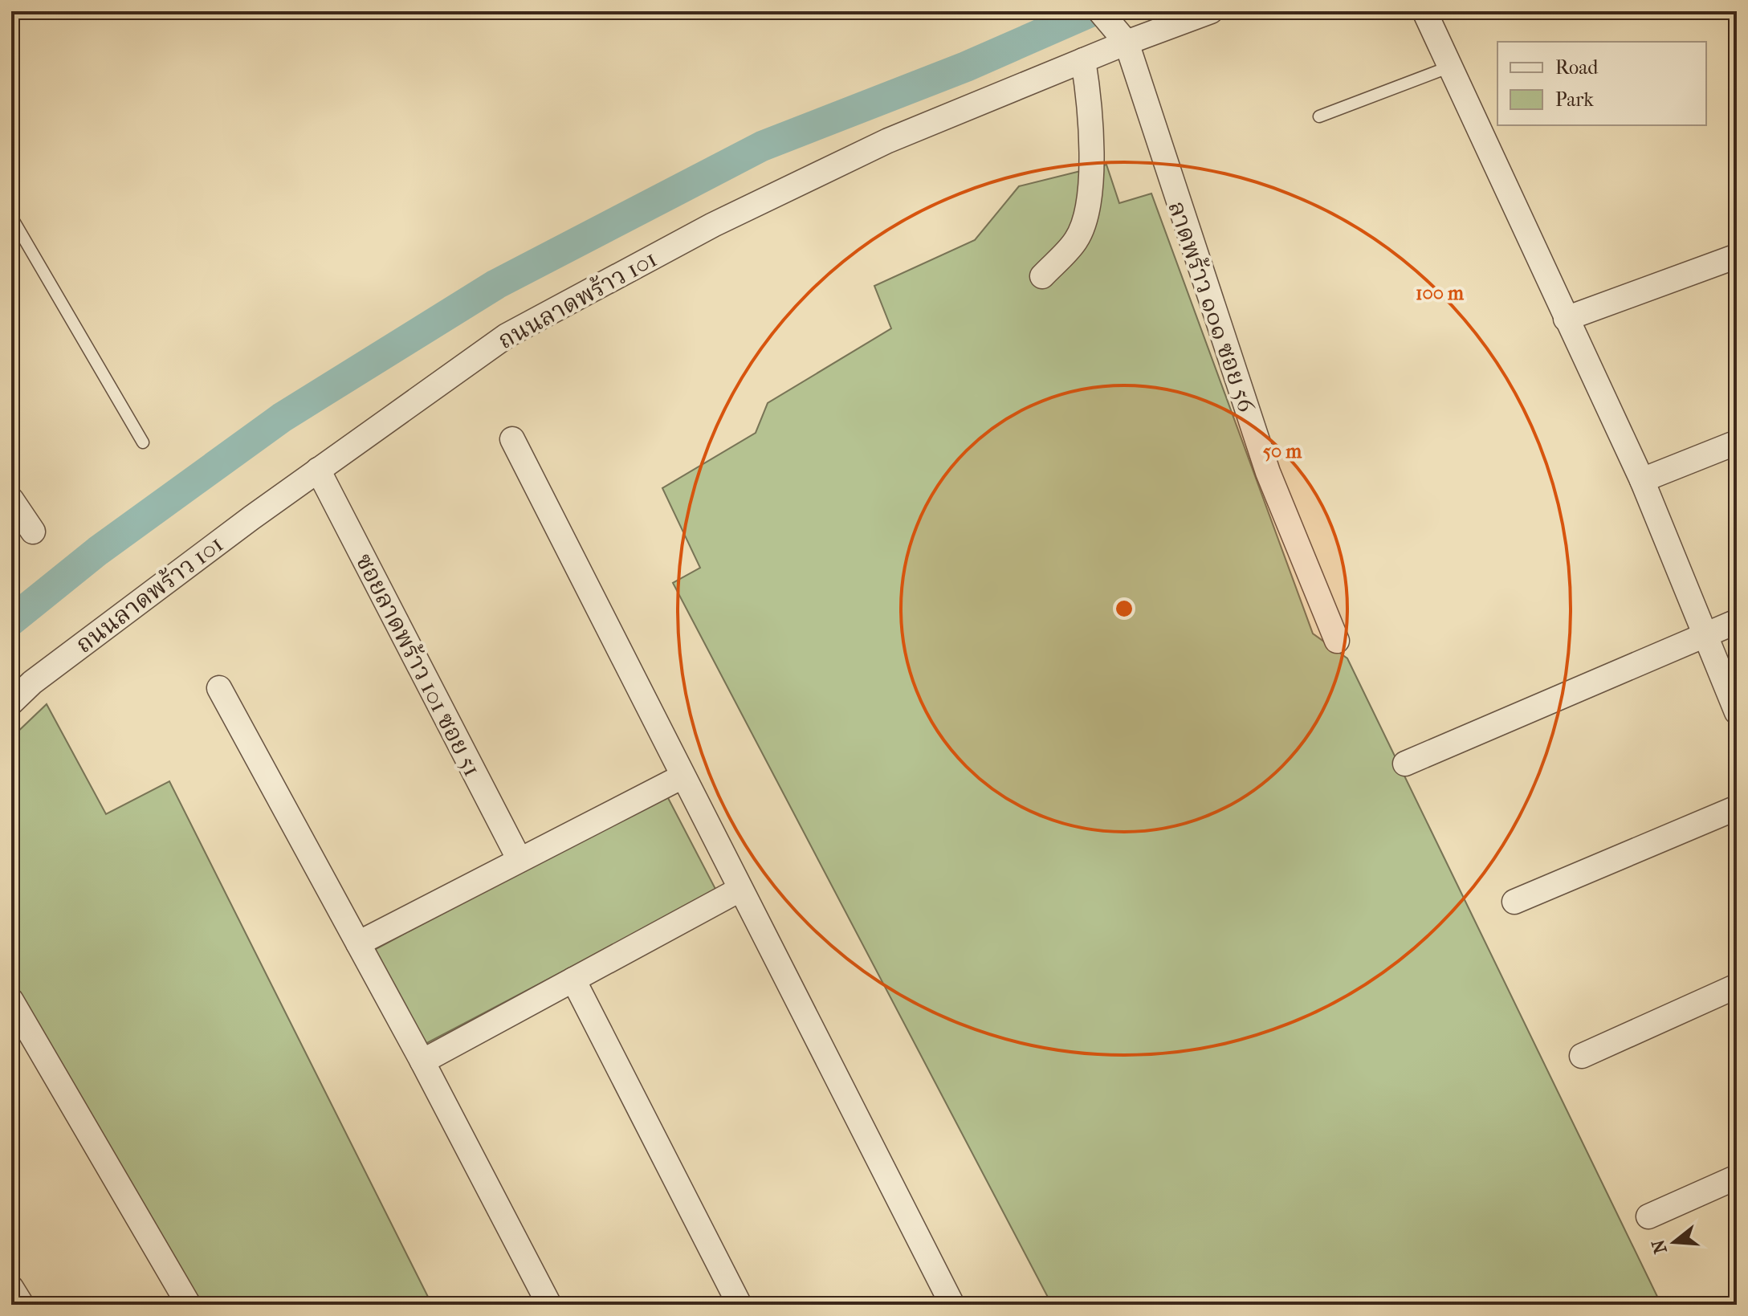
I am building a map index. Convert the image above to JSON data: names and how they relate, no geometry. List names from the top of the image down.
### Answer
{
  "streets": {
    "street": ["ถนนลาดพร้าว 101", "ลาดพร้าว ๑๐๑ ซอย 56", "ซอยลาดพร้าว 101 ซอย 51"]
  },
  "crossings": [
    ["ถนนลาดพร้าว 101", "ลาดพร้าว ๑๐๑ ซอย 56"],
    ["ถนนลาดพร้าว 101", "ซอยลาดพร้าว 101 ซอย 51"]
  ],
  "legend": ["Road", "Park"],
  "north": "left",
  "rings": ["100 m", "50 m"]
}
